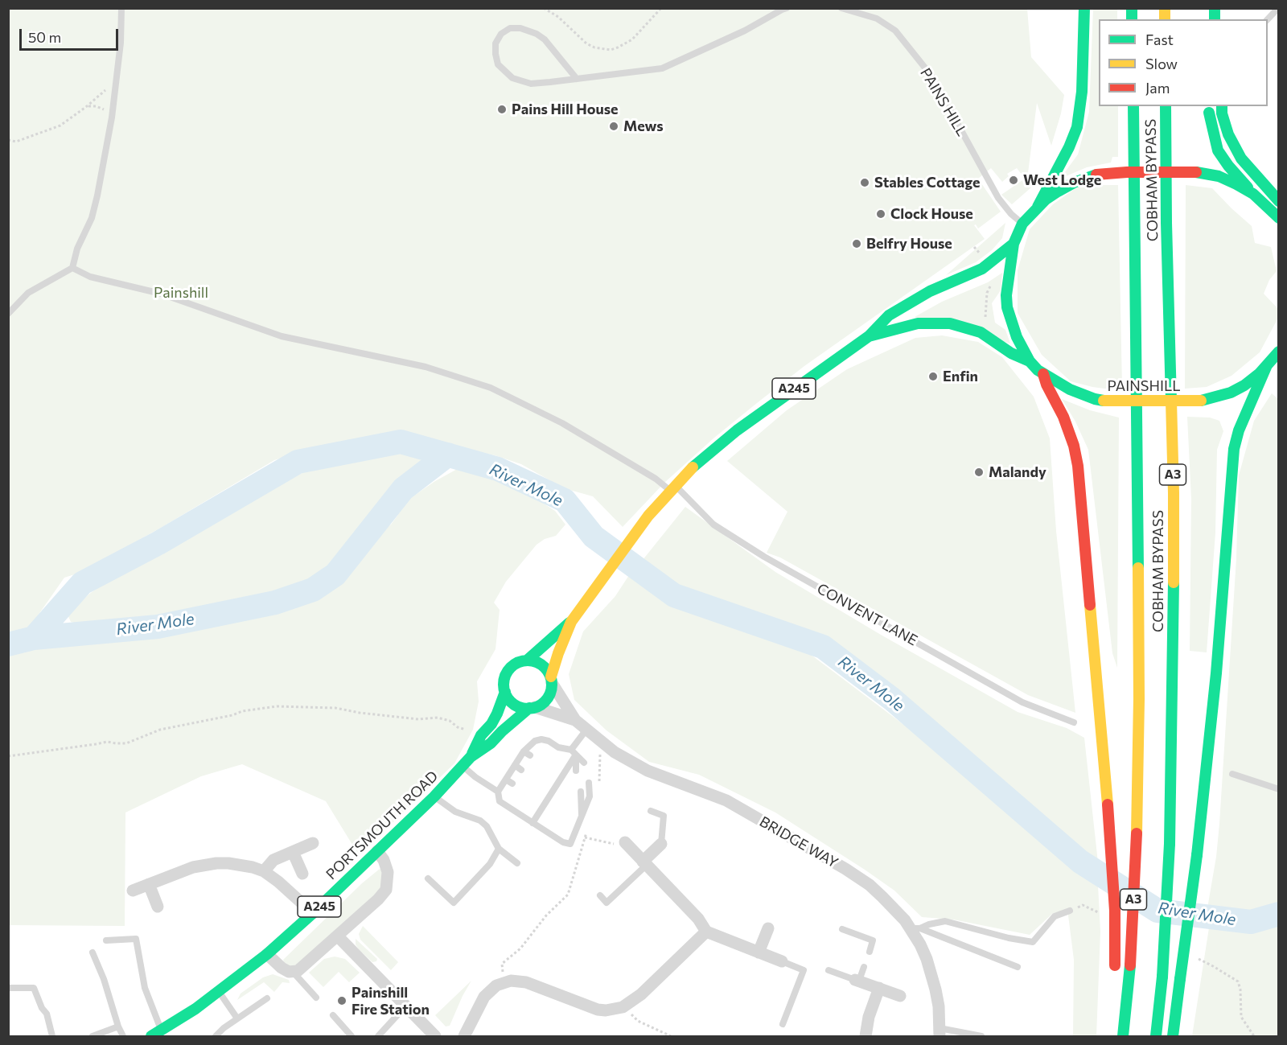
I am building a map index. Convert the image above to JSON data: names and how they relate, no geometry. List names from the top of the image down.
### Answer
{
  "streets": {
    "main road": [
      "COBHAM BYPASS",
      "PAINSHILL",
      "A245",
      "A3",
      "PORTSMOUTH ROAD"
    ],
    "street": ["BRIDGE WAY"],
    "lane": ["PAINS HILL", "CONVENT LANE"]
  },
  "crossings": [
    ["PAINS HILL", "PAINSHILL"],
    ["PAINSHILL", "A245"],
    ["A245", "CONVENT LANE"],
    ["A245", "PORTSMOUTH ROAD"],
    ["A245", "BRIDGE WAY"],
    ["PORTSMOUTH ROAD", "BRIDGE WAY"]
  ],
  "water": ["River Mole"],
  "parks": ["Painshill"],
  "places": [
    "Pains Hill House",
    "Mews",
    "West Lodge",
    "Stables Cottage",
    "Clock House",
    "Belfry House",
    "Enfin",
    "Malandy",
    "Painshill Fire Station"
  ],
  "legend": ["Fast", "Slow", "Jam"],
  "scale_bar": "50 m"
}
